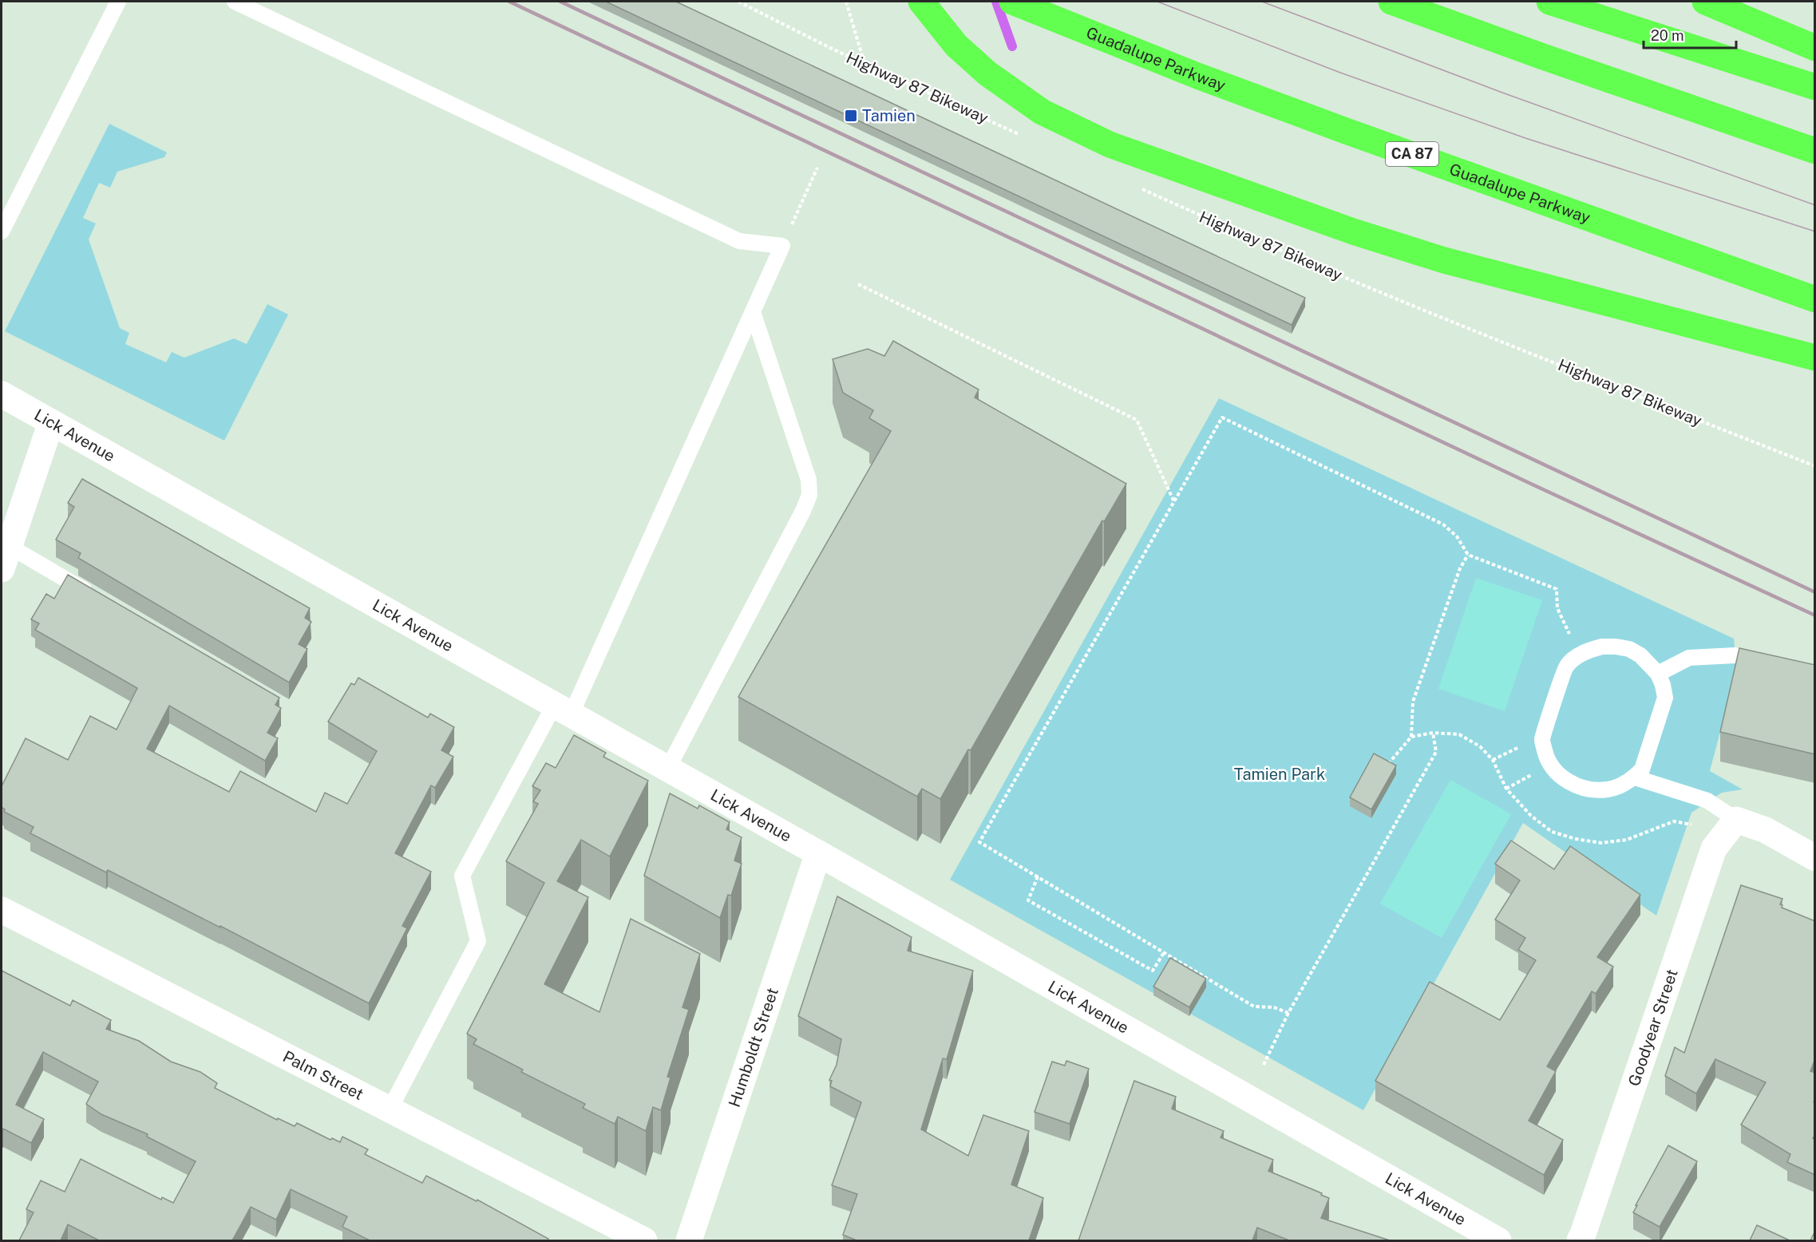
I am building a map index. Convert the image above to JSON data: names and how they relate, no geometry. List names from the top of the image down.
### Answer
{
  "streets": {
    "highway": ["Guadalupe Parkway", "CA 87"],
    "street": [
      "Lick Avenue",
      "Goodyear Street",
      "Humboldt Street",
      "Palm Street"
    ],
    "path": ["Highway 87 Bikeway"]
  },
  "crossings": [
    ["Lick Avenue", "Humboldt Street"]
  ],
  "parks": ["Tamien Park"],
  "places": {
    "transit": ["Tamien"]
  },
  "scale_bar": "20 m"
}
